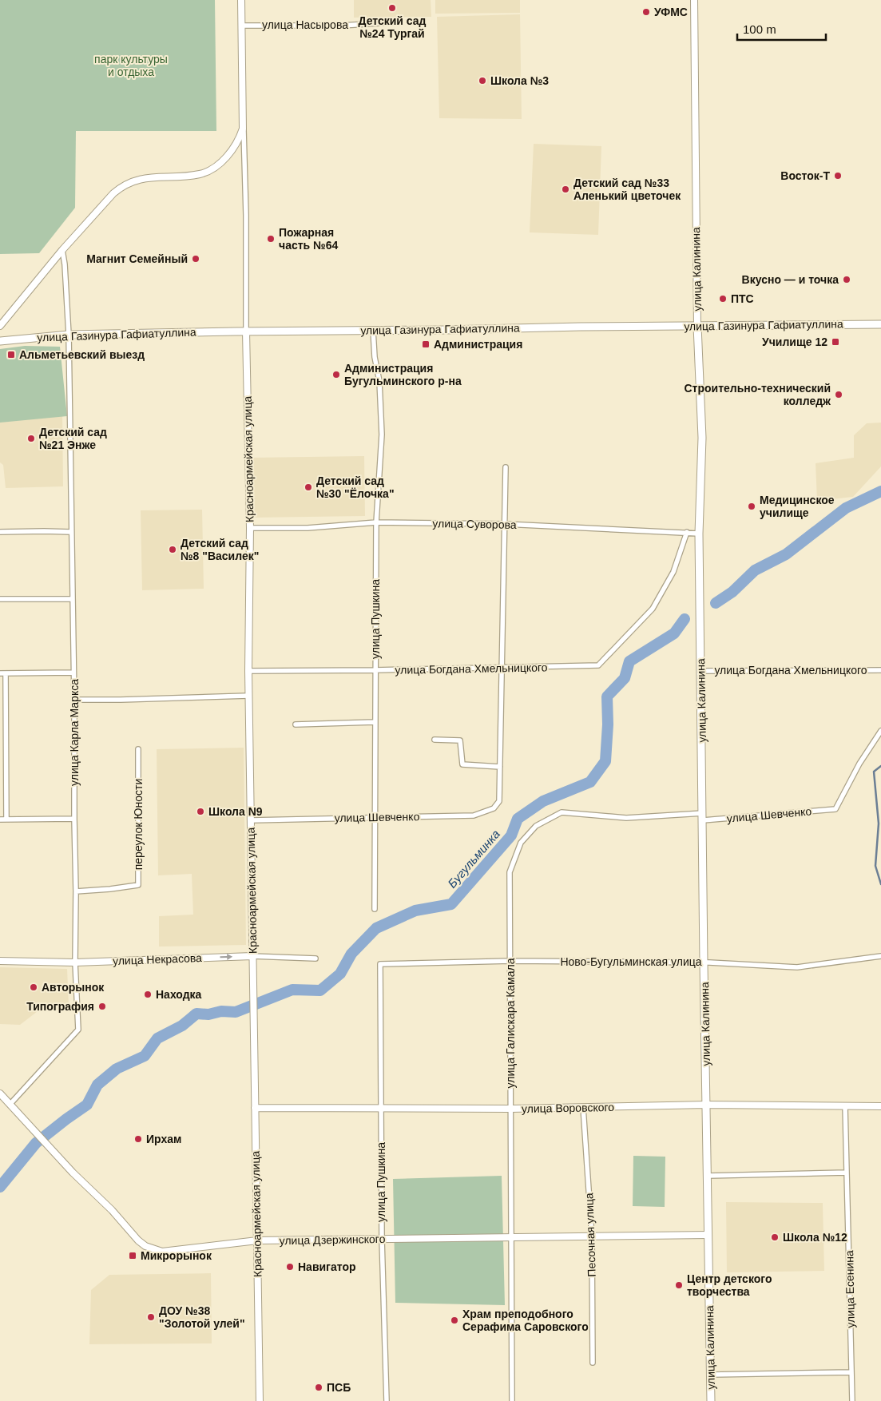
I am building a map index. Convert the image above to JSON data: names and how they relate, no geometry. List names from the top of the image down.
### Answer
{
  "streets": {
    "main road": ["улица Калинина", "улица Газинура Гафиатуллина"],
    "street": [
      "улица Насырова",
      "Красноармейская улица",
      "улица Суворова",
      "улица Пушкина",
      "улица Богдана Хмельницкого",
      "улица Карла Маркса",
      "улица Шевченко",
      "переулок Юности",
      "улица Некрасова",
      "Ново-Бугульминская улица",
      "улица Галискара Камала",
      "улица Воровского",
      "Песочная улица",
      "улица Дзержинского",
      "улица Есенина"
    ]
  },
  "crossings": [
    ["улица Калинина", "улица Газинура Гафиатуллина"],
    ["улица Калинина", "улица Суворова"],
    ["улица Калинина", "улица Богдана Хмельницкого"],
    ["улица Калинина", "улица Шевченко"],
    ["улица Калинина", "Ново-Бугульминская улица"],
    ["улица Калинина", "улица Галискара Камала"],
    ["улица Калинина", "улица Воровского"],
    ["улица Калинина", "улица Дзержинского"],
    ["улица Газинура Гафиатуллина", "Красноармейская улица"],
    ["улица Газинура Гафиатуллина", "улица Пушкина"],
    ["улица Газинура Гафиатуллина", "улица Карла Маркса"],
    ["Красноармейская улица", "улица Суворова"],
    ["Красноармейская улица", "улица Богдана Хмельницкого"],
    ["Красноармейская улица", "улица Шевченко"],
    ["Красноармейская улица", "улица Некрасова"],
    ["Красноармейская улица", "улица Воровского"],
    ["Красноармейская улица", "улица Дзержинского"],
    ["улица Суворова", "улица Пушкина"],
    ["улица Суворова", "улица Богдана Хмельницкого"],
    ["улица Пушкина", "улица Богдана Хмельницкого"],
    ["улица Пушкина", "улица Шевченко"],
    ["улица Пушкина", "Ново-Бугульминская улица"],
    ["улица Пушкина", "улица Воровского"],
    ["улица Пушкина", "улица Дзержинского"],
    ["улица Карла Маркса", "переулок Юности"],
    ["улица Карла Маркса", "улица Некрасова"],
    ["улица Карла Маркса", "улица Дзержинского"],
    ["Ново-Бугульминская улица", "улица Галискара Камала"],
    ["улица Галискара Камала", "улица Воровского"],
    ["улица Галискара Камала", "улица Дзержинского"],
    ["улица Воровского", "Песочная улица"],
    ["улица Воровского", "улица Есенина"],
    ["Песочная улица", "улица Дзержинского"]
  ],
  "one_way": ["улица Некрасова"],
  "water": ["Бугульминка"],
  "parks": ["парк культуры и отдыха"],
  "places": {
    "other": [
      "Детский сад №24 Тургай",
      "УФМС",
      "Школа №3",
      "Восток-Т",
      "Детский сад №33 Аленький цветочек",
      "Пожарная часть №64",
      "Магнит Семейный",
      "Вкусно — и точка",
      "ПТС",
      "Администрация Бугульминского р-на",
      "Строительно-технический колледж",
      "Детский сад №21 Энже",
      "Детский сад №30 \"Ёлочка\"",
      "Медицинское училище",
      "Детский сад №8 \"Василек\"",
      "Школа N9",
      "Авторынок",
      "Находка",
      "Типография",
      "Ирхам",
      "Школа №12",
      "Навигатор",
      "Центр детского творчества",
      "ДОУ №38 \"Золотой улей\"",
      "Храм преподобного Серафима Саровского",
      "ПСБ"
    ],
    "transit": [
      "Училище 12",
      "Администрация",
      "Альметьевский выезд",
      "Микрорынок"
    ]
  },
  "scale_bar": "100 m"
}
